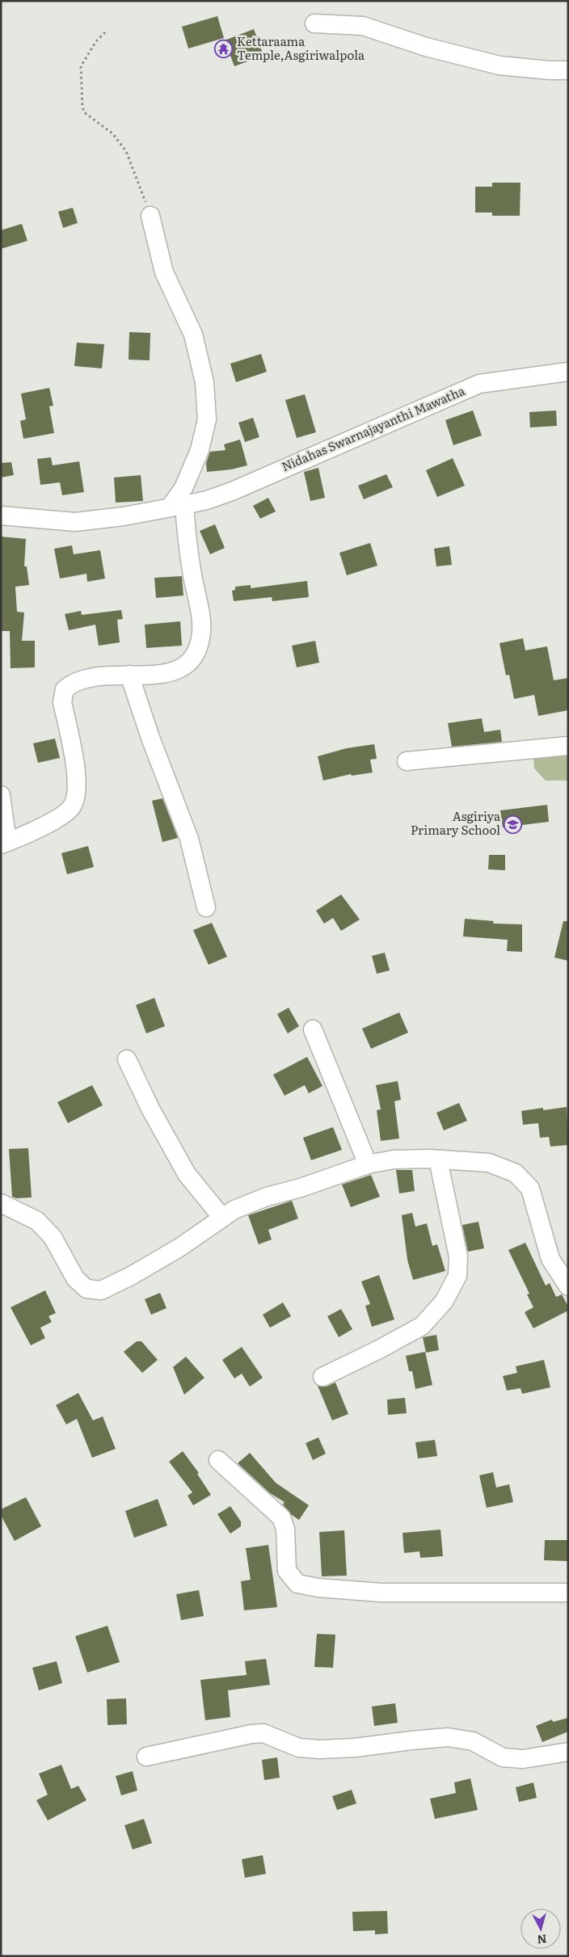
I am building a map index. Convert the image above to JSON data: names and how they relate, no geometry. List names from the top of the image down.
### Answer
{
  "streets": {
    "street": ["Nidahas Swarnajayanthi Mawatha"]
  },
  "places": {
    "temple": ["Kettaraama Temple,Asgiriwalpola"],
    "school or university": ["Asgiriya Primary School"]
  },
  "north": "bottom"
}
